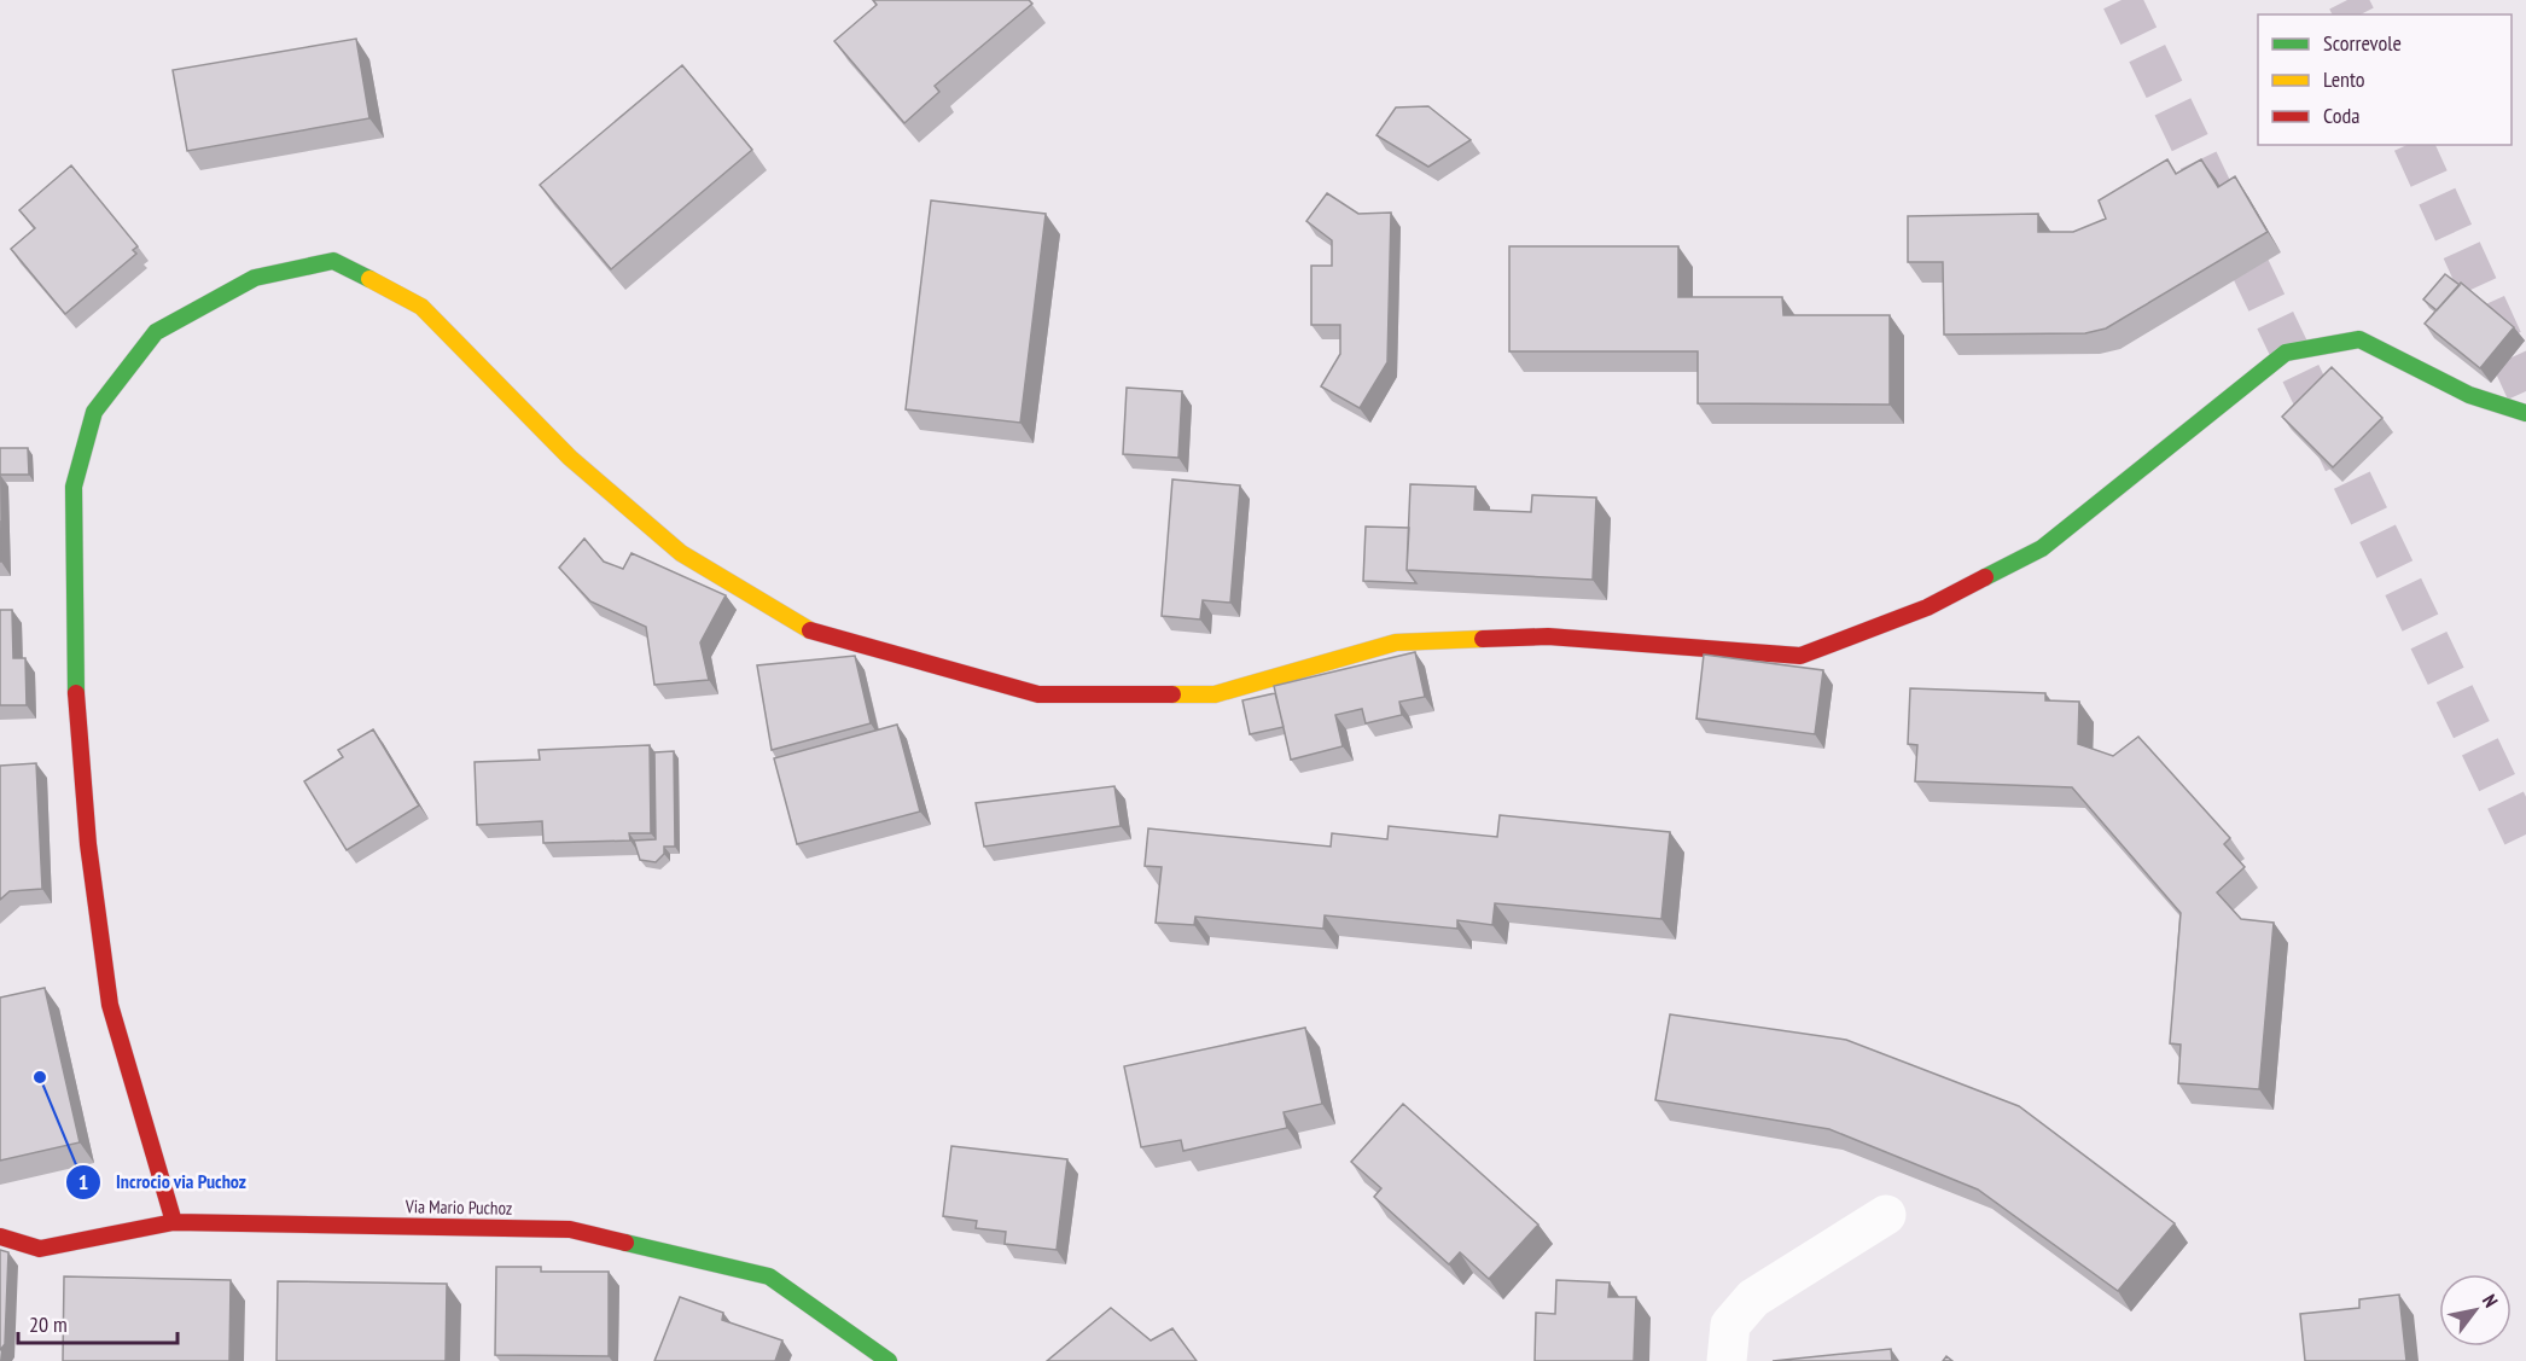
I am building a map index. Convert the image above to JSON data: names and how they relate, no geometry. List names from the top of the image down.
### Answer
{
  "streets": {
    "street": ["Via Mario Puchoz"]
  },
  "places": ["Incrocio via Puchoz"],
  "legend": ["Scorrevole", "Lento", "Coda"],
  "scale_bar": "20 m",
  "north": "top right"
}
